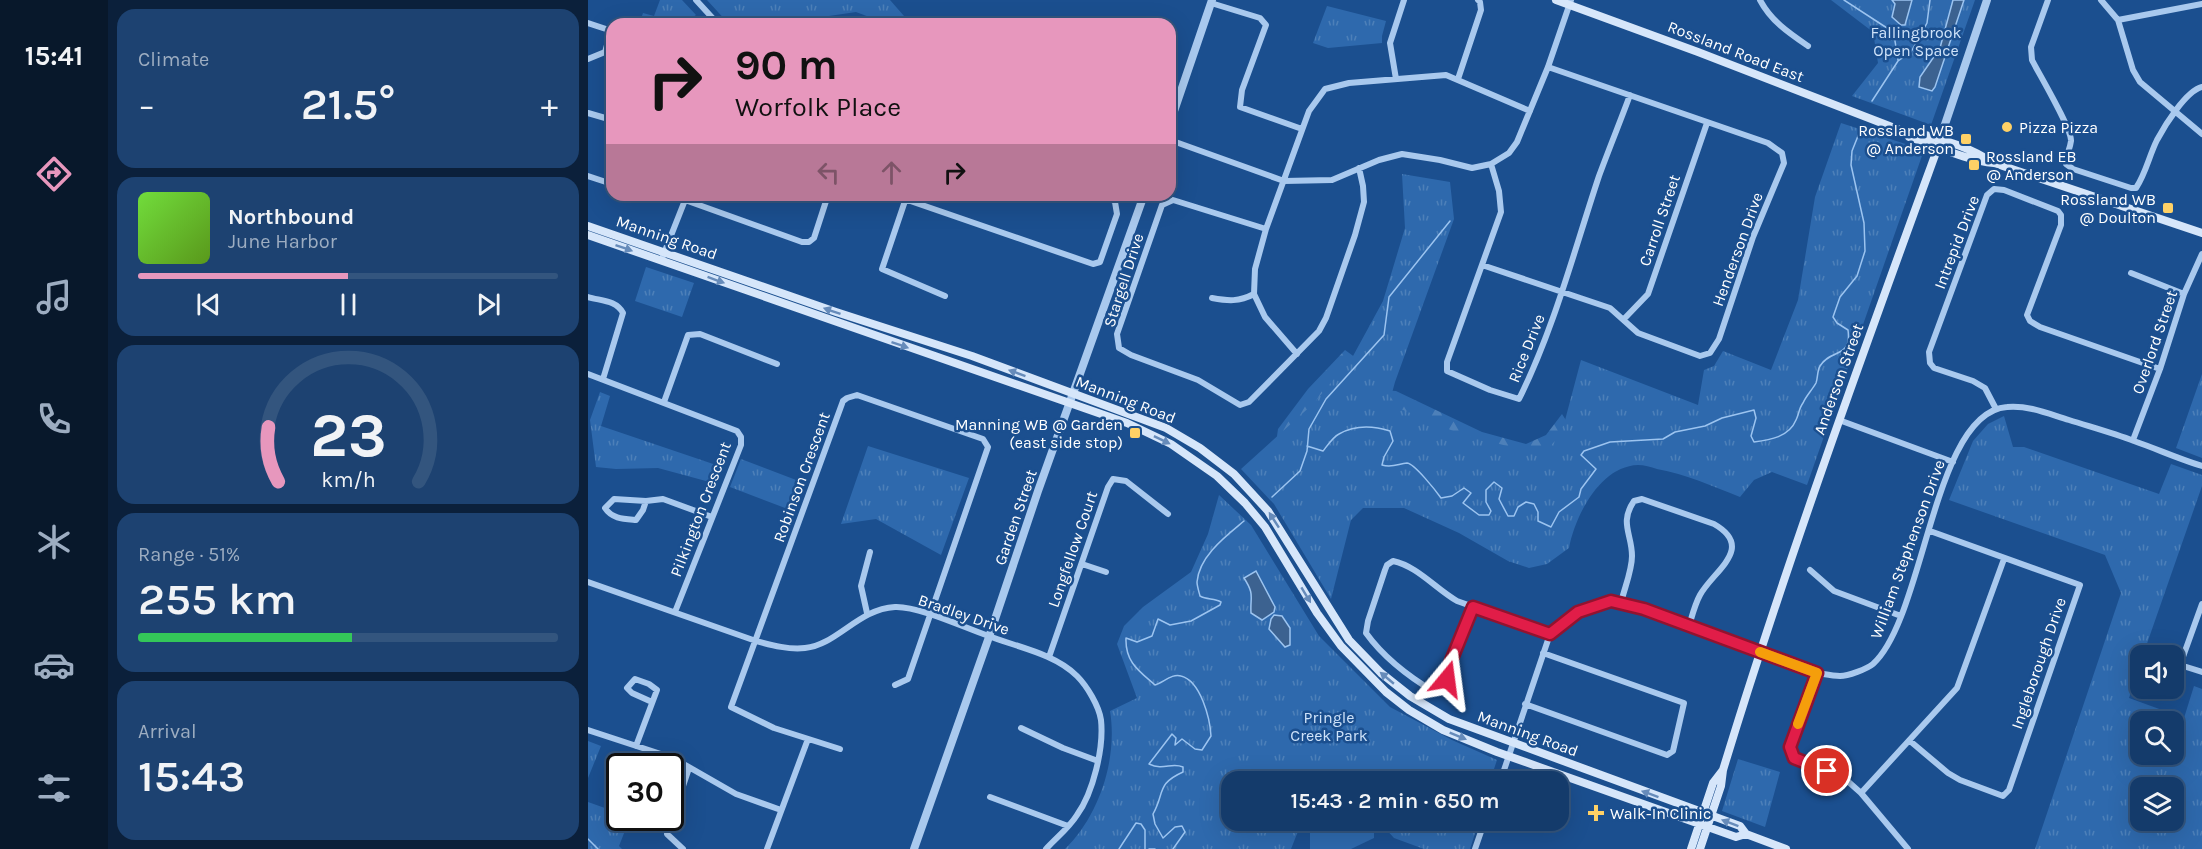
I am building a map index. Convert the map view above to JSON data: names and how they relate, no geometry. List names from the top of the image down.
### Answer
{
  "streets": {
    "main road": ["Rossland Road East", "Manning Road", "Anderson Street"],
    "street": [
      "Carroll Street",
      "Intrepid Drive",
      "Henderson Drive",
      "Stargell Drive",
      "Overlord Street",
      "Rice Drive",
      "Robinson Crescent",
      "Pilkington Crescent",
      "Garden Street",
      "Longfellow Court",
      "William Stephenson Drive",
      "Bradley Drive",
      "Ingleborough Drive"
    ]
  },
  "crossings": [
    ["Rossland Road East", "Anderson Street"],
    ["Carroll Street", "Henderson Drive"],
    ["Manning Road", "Anderson Street"],
    ["Manning Road", "Garden Street"],
    ["Intrepid Drive", "Overlord Street"],
    ["Intrepid Drive", "William Stephenson Drive"],
    ["Henderson Drive", "Rice Drive"],
    ["Anderson Street", "William Stephenson Drive"],
    ["Robinson Crescent", "Bradley Drive"],
    ["Pilkington Crescent", "Bradley Drive"],
    ["Garden Street", "Bradley Drive"],
    ["Longfellow Court", "Bradley Drive"],
    ["William Stephenson Drive", "Ingleborough Drive"]
  ],
  "parks": ["Fallingbrook Open Space", "Pringle Creek Park"],
  "places": {
    "other": ["Pizza Pizza"],
    "transit": [
      "Rossland WB @ Anderson",
      "Rossland EB @ Anderson",
      "Rossland WB @ Doulton",
      "Manning WB @ Garden (east side stop)"
    ],
    "health": ["Walk-In Clinic"]
  },
  "page": {
    "tabs": "15:41",
    "tile": [
      "Climate",
      ["Range · 51%", "255 km"],
      ["Arrival", "15:43"]
    ],
    "turn": ["90 m", "Worfolk Place"],
    "heat": ["−", "21.5°", "+"],
    "song": ["Northbound", "June Harbor"],
    "limit": "30",
    "trip": "15:43 · 2 min · 650 m",
    "gauge": ["23", "km/h"]
  }
}
